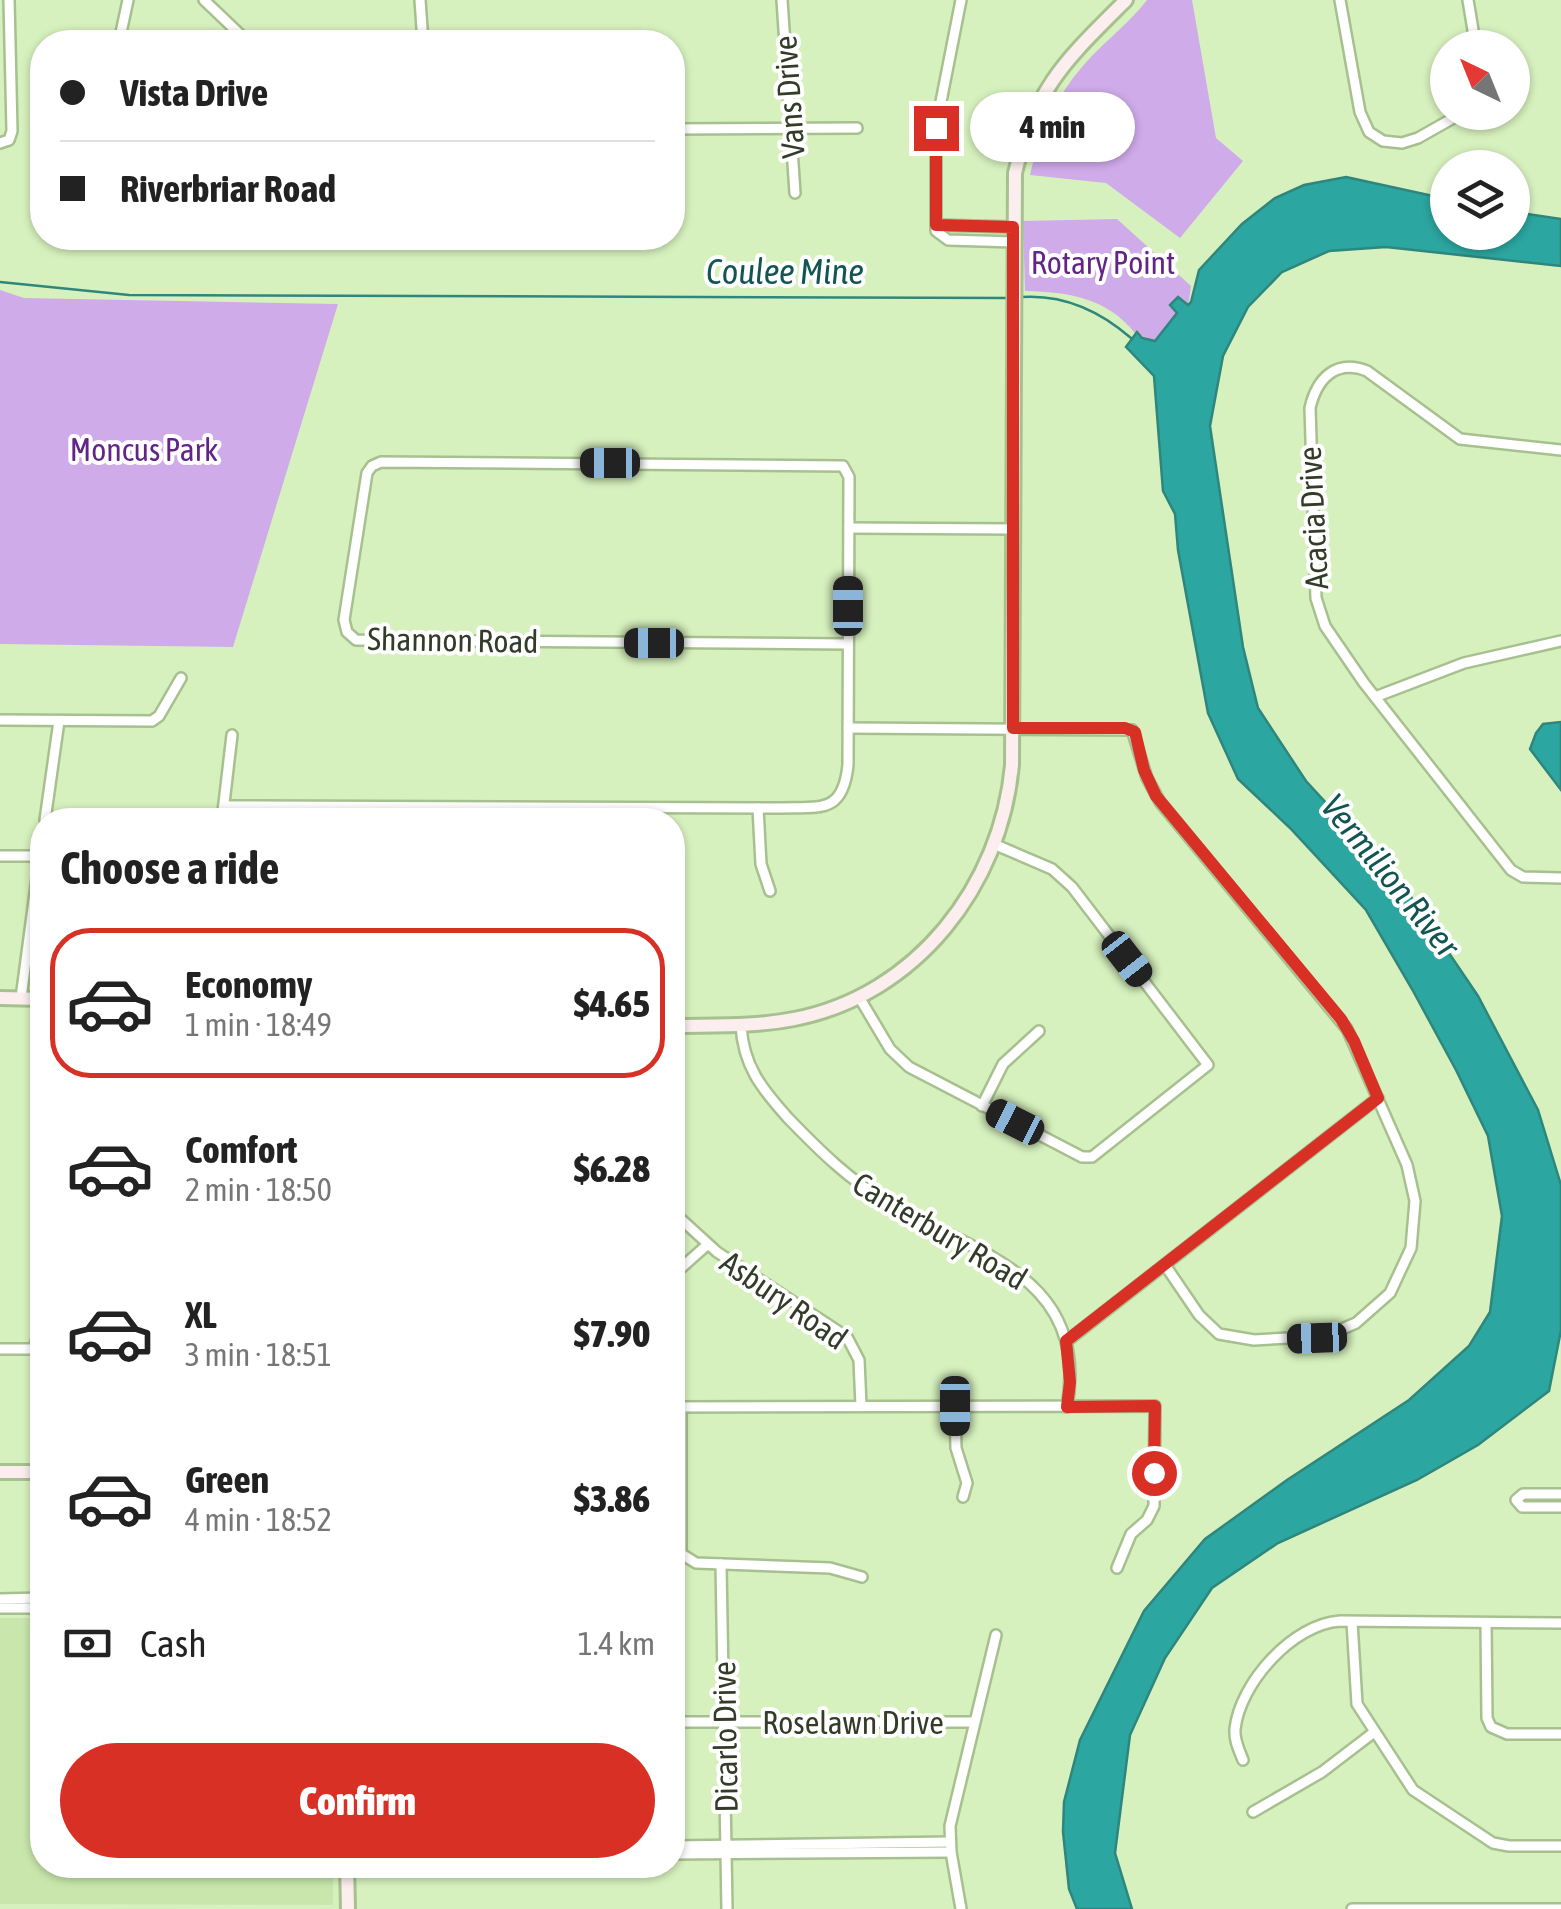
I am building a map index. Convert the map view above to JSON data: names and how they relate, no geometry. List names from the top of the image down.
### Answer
{
  "streets": {
    "street": [
      "Vans Drive",
      "Acacia Drive",
      "Shannon Road",
      "Canterbury Road",
      "Asbury Road",
      "Roselawn Drive",
      "Dicarlo Drive"
    ]
  },
  "crossings": [
    ["Roselawn Drive", "Dicarlo Drive"]
  ],
  "water": ["Coulee Mine", "Vermilion River"],
  "parks": ["Rotary Point", "Moncus Park"],
  "north": "top left",
  "page": {
    "banner": ["Vista Drive", "Riverbriar Road"],
    "bubble": "4 min",
    "heading": "Choose a ride",
    "list": [
      {
        "name": "Economy",
        "note": "1 min · 18:49",
        "value": "$4.65"
      },
      {
        "name": "Comfort",
        "note": "2 min · 18:50",
        "value": "$6.28"
      },
      {
        "name": "XL",
        "note": "3 min · 18:51",
        "value": "$7.90"
      },
      {
        "name": "Green",
        "note": "4 min · 18:52",
        "value": "$3.86"
      }
    ],
    "pay": ["Cash", "1.4 km"],
    "buttons": "Confirm"
  }
}
